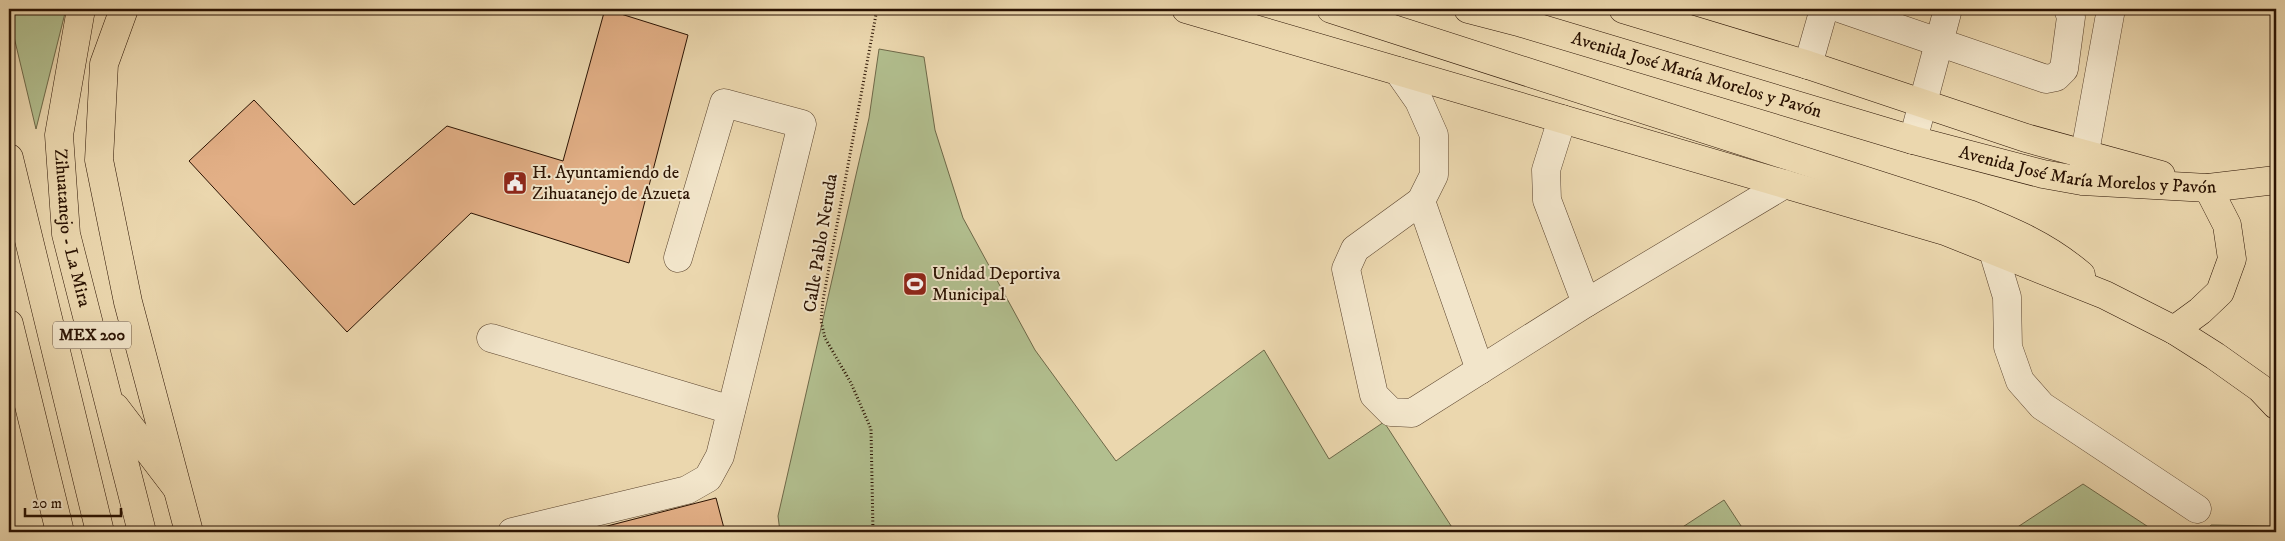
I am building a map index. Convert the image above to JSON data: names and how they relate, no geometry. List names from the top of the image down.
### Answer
{
  "streets": {
    "main road": ["Avenida José María Morelos y Pavón", "Zihuatanejo - La Mira", "MEX 200"],
    "path": ["Calle Pablo Neruda"]
  },
  "places": {
    "public building": ["H. Ayuntamiendo de Zihuatanejo de Azueta"],
    "sports": ["Unidad Deportiva Municipal"]
  },
  "scale_bar": "20 m"
}
